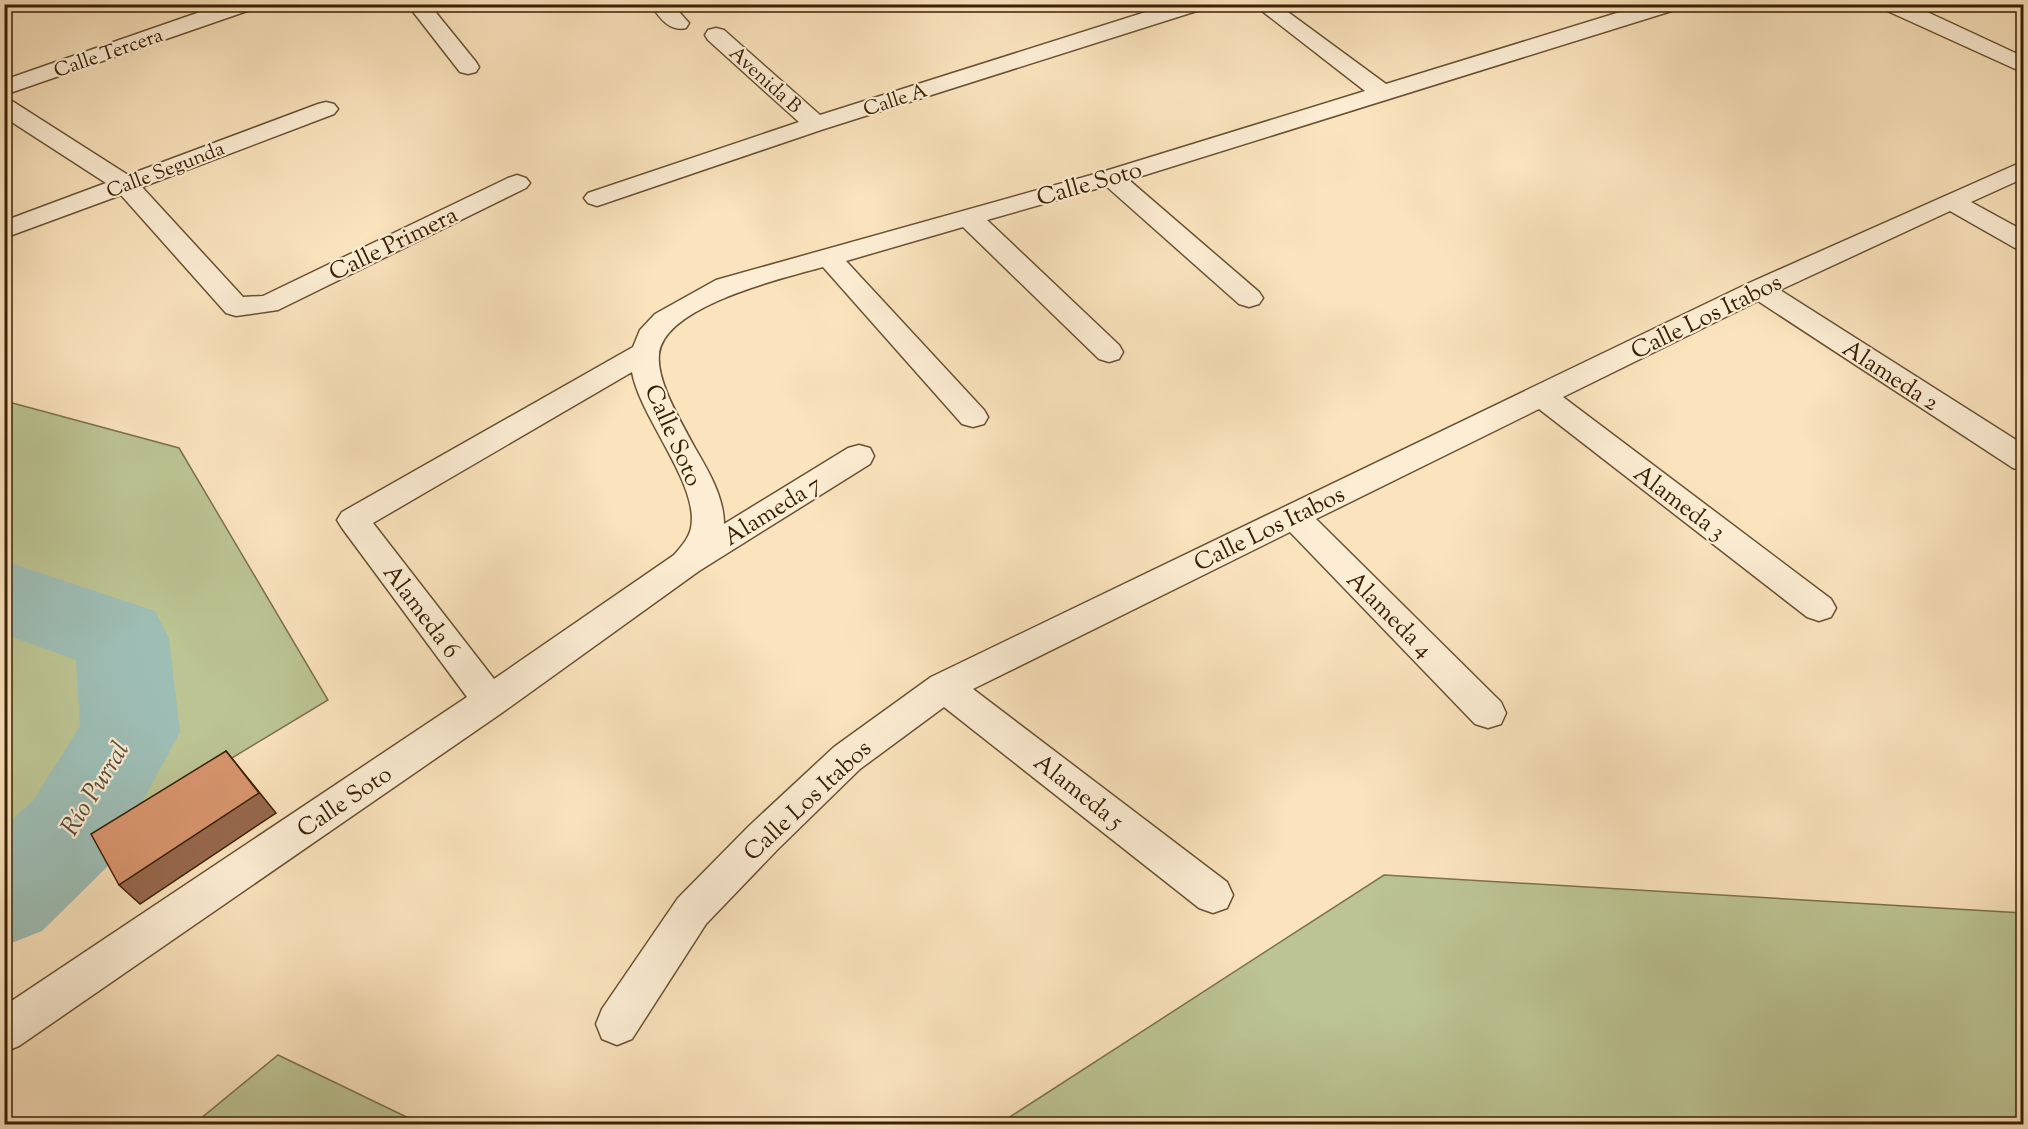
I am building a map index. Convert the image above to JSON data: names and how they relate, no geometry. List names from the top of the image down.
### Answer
{
  "streets": {
    "street": [
      "Calle Tercera",
      "Avenida B",
      "Calle A",
      "Calle Segunda",
      "Calle Soto",
      "Calle Primera",
      "Calle Los Itabos",
      "Alameda 2",
      "Alameda 3",
      "Alameda 7",
      "Alameda 6",
      "Alameda 4",
      "Alameda 5"
    ]
  },
  "crossings": [
    ["Avenida B", "Calle A"],
    ["Calle Segunda", "Calle Primera"],
    ["Calle Soto", "Alameda 7"],
    ["Calle Soto", "Alameda 6"],
    ["Calle Los Itabos", "Alameda 2"],
    ["Calle Los Itabos", "Alameda 3"],
    ["Calle Los Itabos", "Alameda 4"],
    ["Calle Los Itabos", "Alameda 5"]
  ],
  "water": ["Río Purral"]
}
